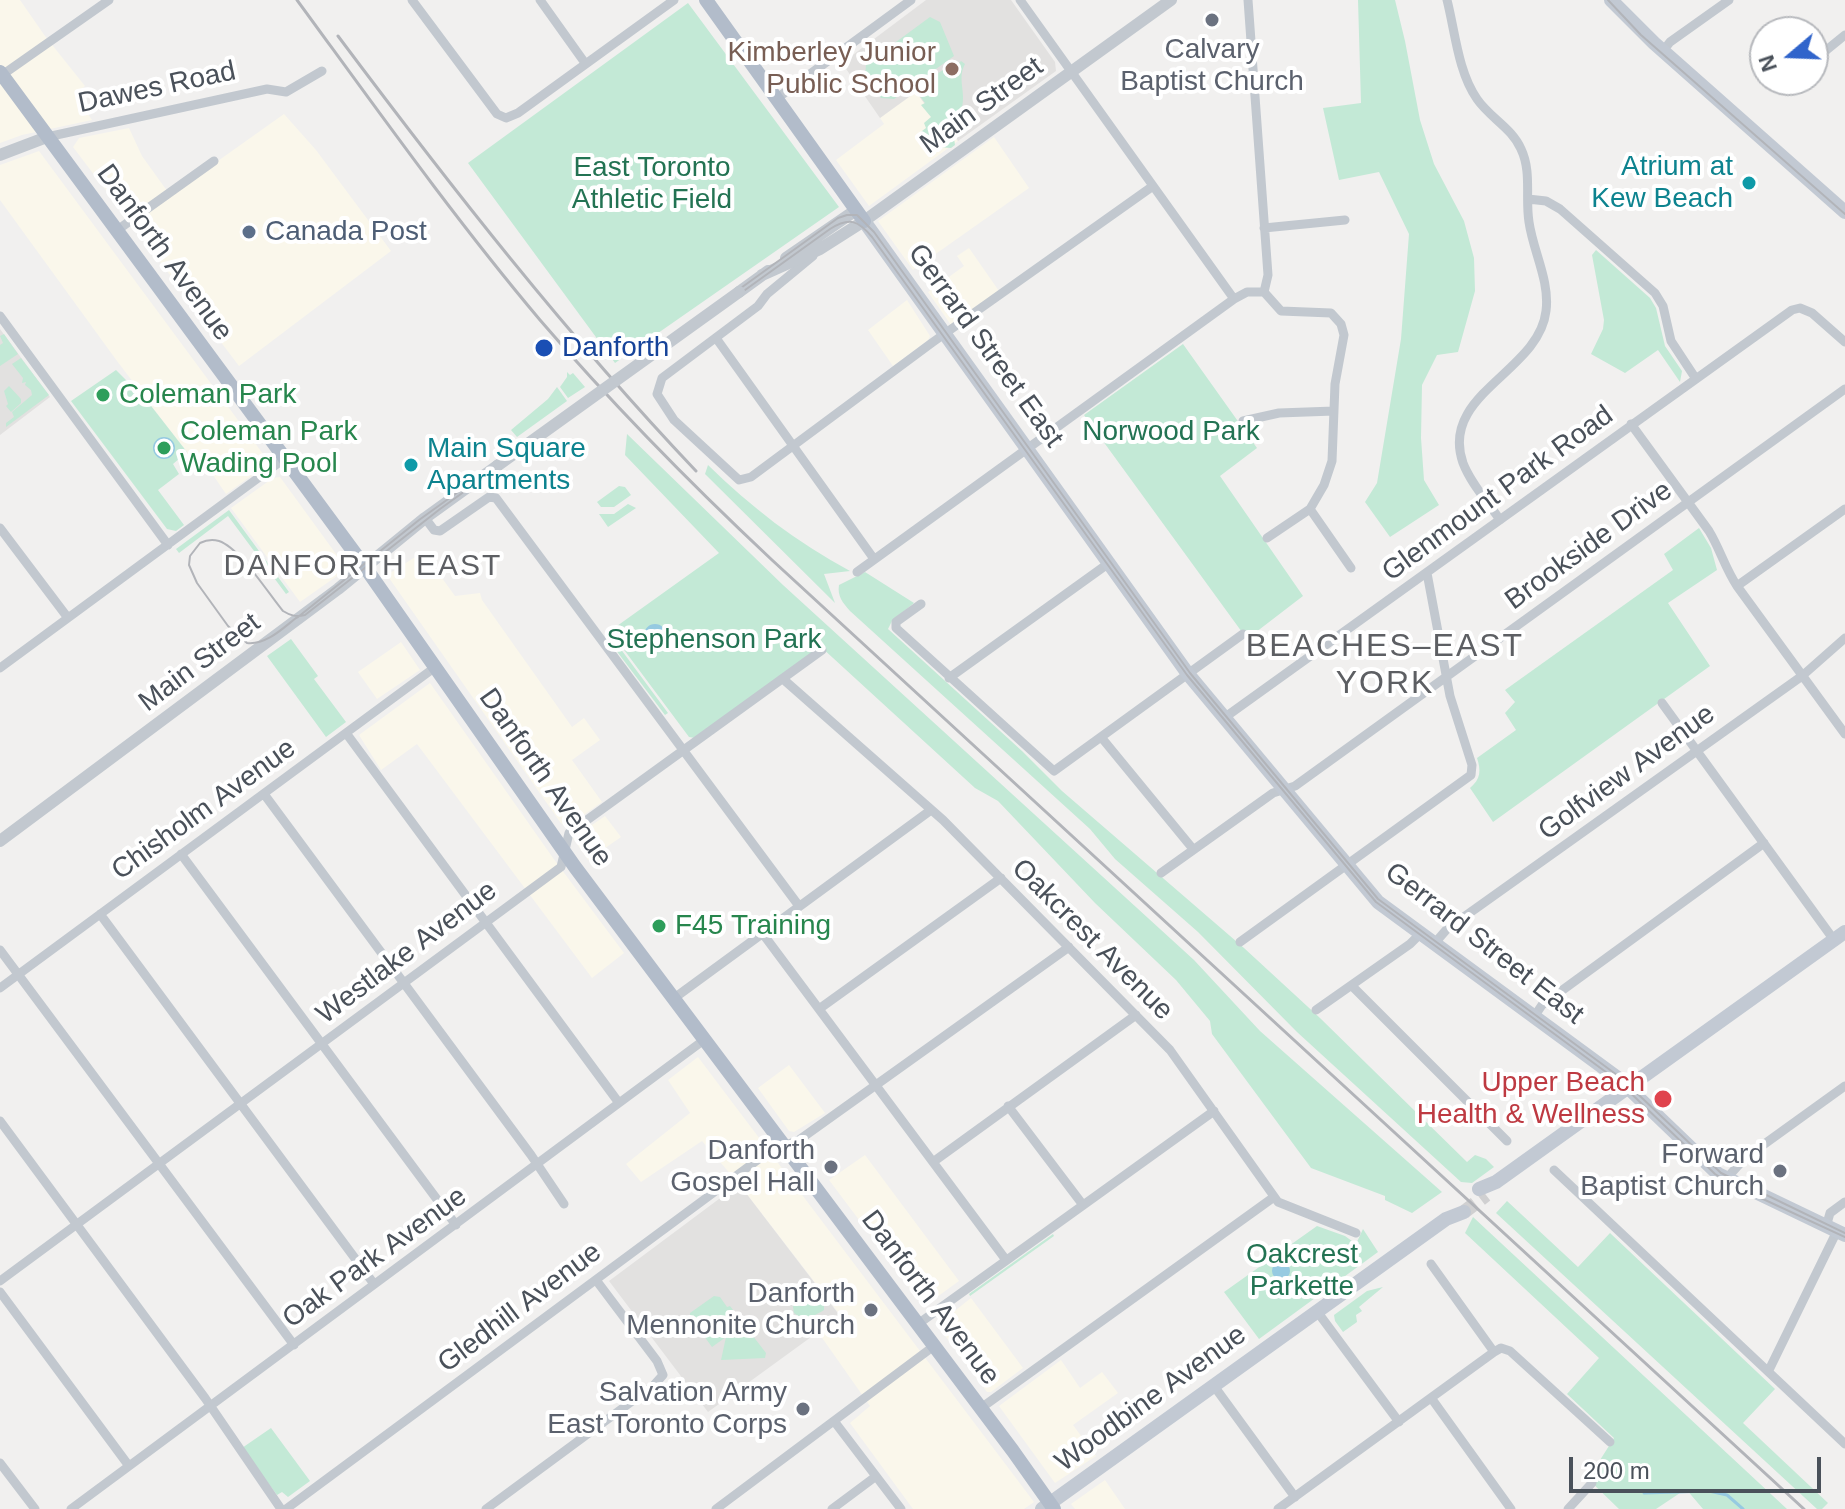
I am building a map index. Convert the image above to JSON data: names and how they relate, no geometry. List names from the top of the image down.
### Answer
{
  "streets": {
    "main road": ["Danforth Avenue", "Gerrard Street East", "Woodbine Avenue"],
    "street": [
      "Dawes Road",
      "Main Street",
      "Glenmount Park Road",
      "Brookside Drive",
      "Golfview Avenue",
      "Chisholm Avenue",
      "Oakcrest Avenue",
      "Westlake Avenue",
      "Oak Park Avenue",
      "Gledhill Avenue"
    ]
  },
  "crossings": [
    ["Dawes Road", "Danforth Avenue"],
    ["Main Street", "Danforth Avenue"],
    ["Main Street", "Gerrard Street East"],
    ["Danforth Avenue", "Chisholm Avenue"],
    ["Danforth Avenue", "Westlake Avenue"],
    ["Danforth Avenue", "Oak Park Avenue"],
    ["Danforth Avenue", "Gledhill Avenue"],
    ["Danforth Avenue", "Woodbine Avenue"],
    ["Gerrard Street East", "Glenmount Park Road"],
    ["Gerrard Street East", "Brookside Drive"],
    ["Gerrard Street East", "Golfview Avenue"],
    ["Oakcrest Avenue", "Westlake Avenue"],
    ["Oakcrest Avenue", "Gledhill Avenue"]
  ],
  "districts": ["DANFORTH EAST", "BEACHES–EAST YORK"],
  "parks": [
    "East Toronto Athletic Field",
    "Norwood Park",
    "Stephenson Park",
    "Oakcrest Parkette"
  ],
  "places": [
    "Calvary Baptist Church",
    "Kimberley Junior Public School",
    "Atrium at Kew Beach",
    "Canada Post",
    "Danforth",
    "Coleman Park",
    "Coleman Park Wading Pool",
    "Main Square Apartments",
    "F45 Training",
    "Upper Beach Health & Wellness",
    "Danforth Gospel Hall",
    "Forward Baptist Church",
    "Danforth Mennonite Church",
    "Salvation Army East Toronto Corps"
  ],
  "scale_bar": "200 m",
  "north": "left"
}
